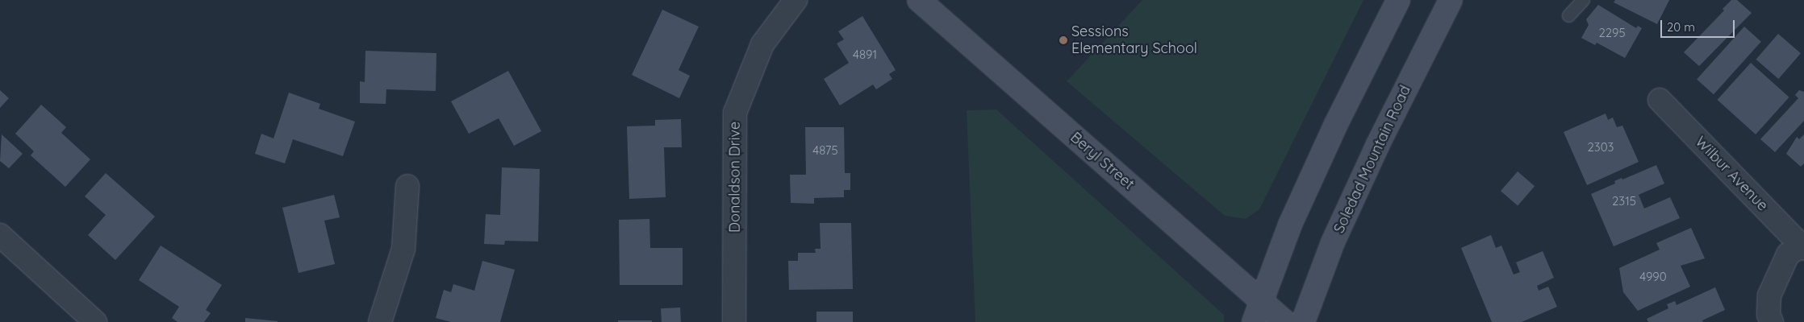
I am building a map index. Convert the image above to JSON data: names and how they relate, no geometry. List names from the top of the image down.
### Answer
{
  "streets": {
    "main road": ["Soledad Mountain Road", "Beryl Street"],
    "street": ["Wilbur Avenue", "Donaldson Drive"]
  },
  "places": ["Sessions Elementary School"],
  "house_numbers": [
    "2295",
    "4891",
    "2303",
    "4875",
    "2315",
    "4990"
  ],
  "scale_bar": "20 m"
}
